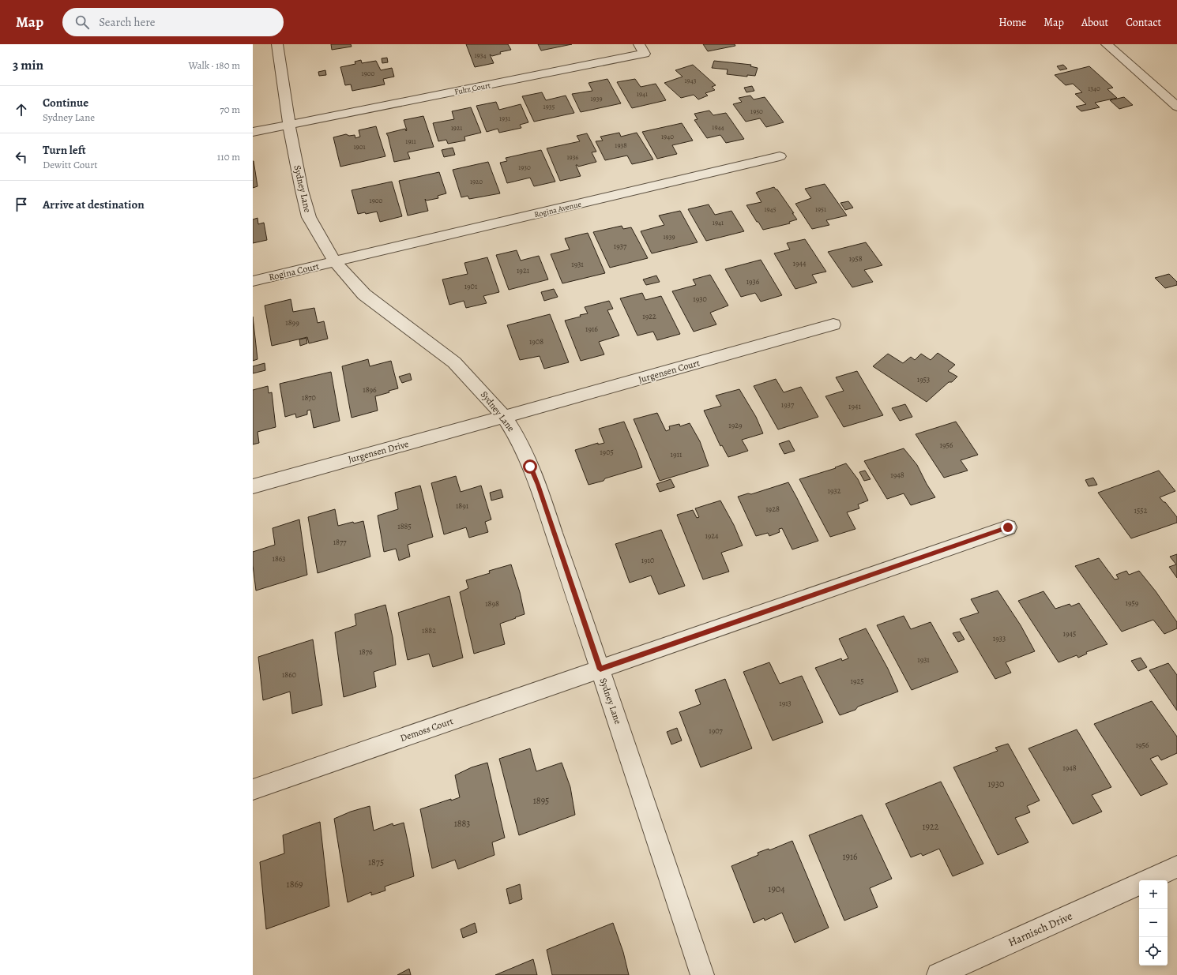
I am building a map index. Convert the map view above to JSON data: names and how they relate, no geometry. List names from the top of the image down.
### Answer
{
  "streets": {
    "street": [
      "Fultz Court",
      "Sydney Lane",
      "Rogina Avenue",
      "Rogina Court",
      "Jurgensen Court",
      "Jurgensen Drive",
      "Demoss Court",
      "Harnisch Drive"
    ]
  },
  "crossings": [
    ["Fultz Court", "Sydney Lane"],
    ["Sydney Lane", "Rogina Avenue"],
    ["Sydney Lane", "Rogina Court"],
    ["Sydney Lane", "Jurgensen Court"],
    ["Sydney Lane", "Jurgensen Drive"],
    ["Sydney Lane", "Demoss Court"],
    ["Rogina Avenue", "Rogina Court"],
    ["Jurgensen Court", "Jurgensen Drive"]
  ],
  "house_numbers": [
    "1934",
    "1900",
    "1943",
    "1340",
    "1941",
    "1939",
    "1935",
    "1950",
    "1931",
    "1944",
    "1921",
    "1940",
    "1911",
    "1938",
    "1901",
    "1936",
    "1930",
    "1920",
    "1900",
    "1945",
    "1951",
    "1941",
    "1939",
    "1937",
    "1958",
    "1944",
    "1931",
    "1921",
    "1936",
    "1901",
    "1930",
    "1922",
    "1899",
    "1916",
    "1908",
    "1953",
    "1896",
    "1870",
    "1937",
    "1941",
    "1929",
    "1956",
    "1905",
    "1911",
    "1948",
    "1932",
    "1891",
    "1928",
    "1552",
    "1885",
    "1924",
    "1877",
    "1863",
    "1910",
    "1959",
    "1898",
    "1882",
    "1945",
    "1933",
    "1876",
    "1931",
    "1860",
    "1925",
    "1913",
    "1907",
    "1956",
    "1948",
    "1930",
    "1895",
    "1883",
    "1922",
    "1916",
    "1875",
    "1869",
    "1904"
  ],
  "page": {
    "header": "Map",
    "search": "Search here",
    "nav": [
      "Home",
      "Map",
      "About",
      "Contact"
    ],
    "heading": ["3 min", "Walk · 180 m"],
    "list": [
      ["Continue", "Sydney Lane", "70 m"],
      ["Turn left", "Dewitt Court", "110 m"],
      "Arrive at destination"
    ],
    "map_buttons": ["+", "−"]
  }
}
